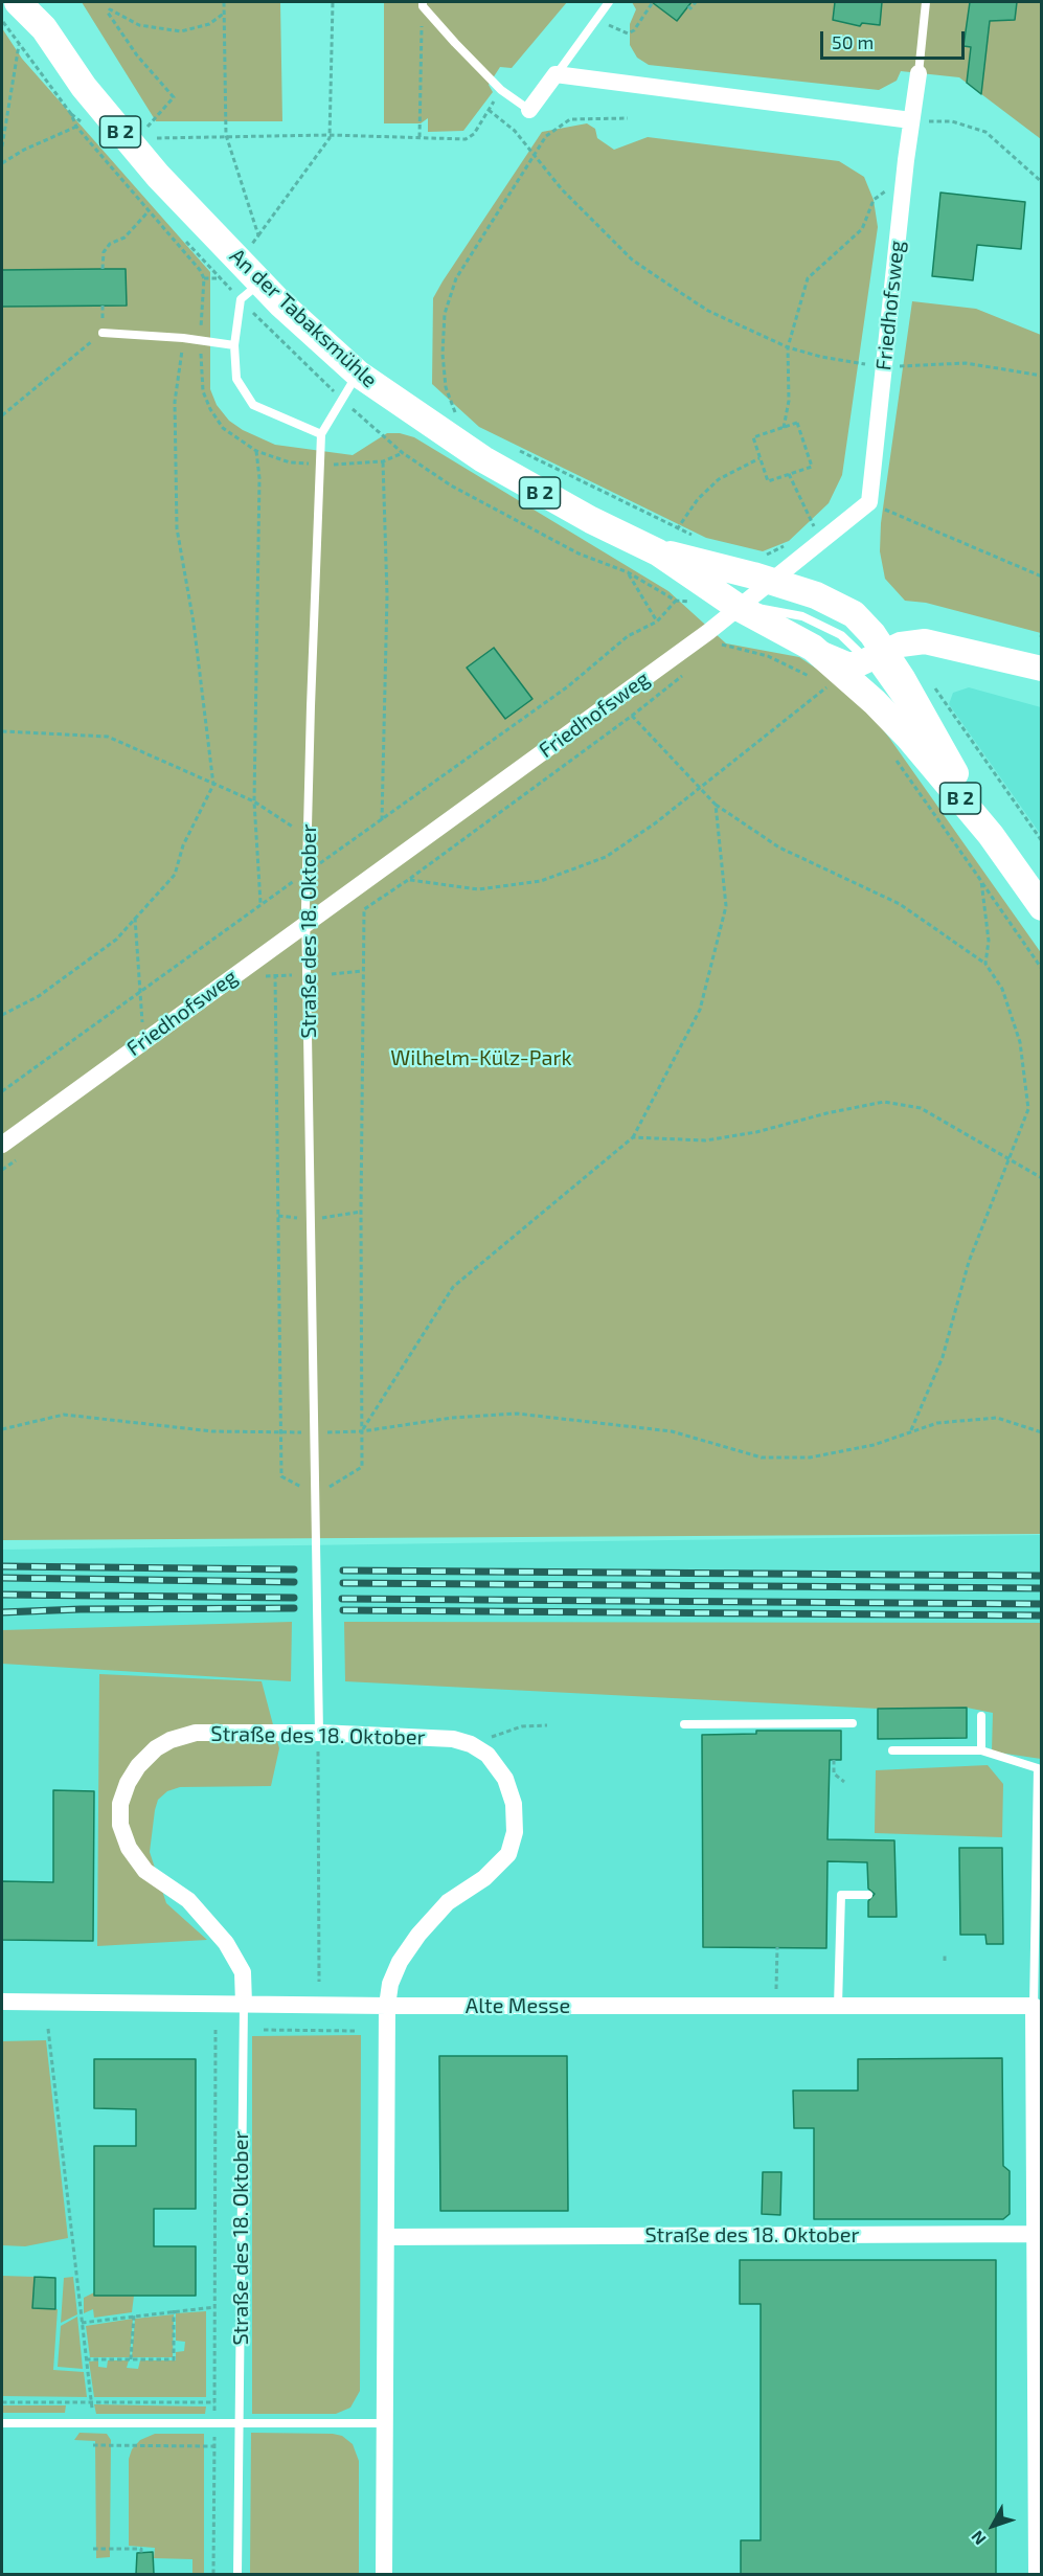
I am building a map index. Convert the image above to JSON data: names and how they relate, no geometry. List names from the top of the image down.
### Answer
{
  "streets": {
    "main road": ["B 2", "An der Tabaksmühle"],
    "street": ["Friedhofsweg", "Straße des 18. Oktober", "Alte Messe"]
  },
  "crossings": [
    ["B 2", "Friedhofsweg"],
    ["B 2", "An der Tabaksmühle"],
    ["Friedhofsweg", "An der Tabaksmühle"],
    ["Friedhofsweg", "Straße des 18. Oktober"],
    ["An der Tabaksmühle", "Straße des 18. Oktober"],
    ["Straße des 18. Oktober", "Alte Messe"]
  ],
  "parks": ["Wilhelm-Külz-Park"],
  "scale_bar": "50 m",
  "north": "bottom left"
}
